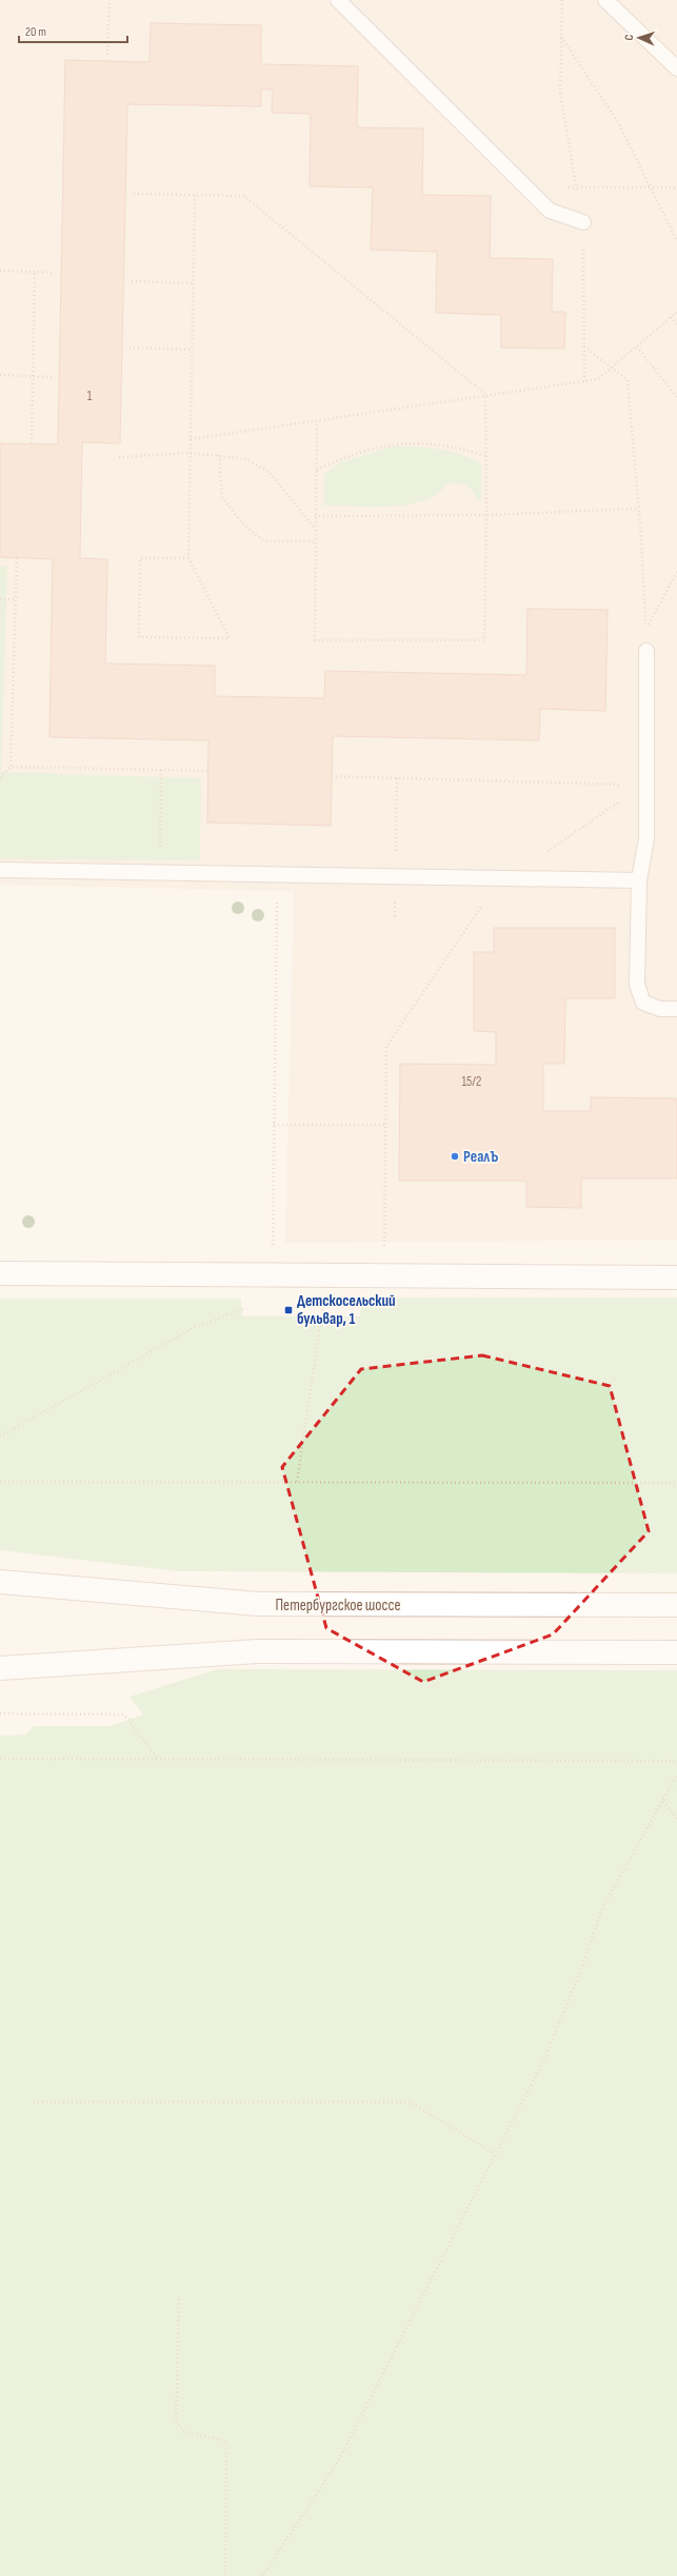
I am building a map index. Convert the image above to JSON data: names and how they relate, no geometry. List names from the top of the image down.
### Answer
{
  "streets": {
    "main road": ["Петербургское шоссе"]
  },
  "places": {
    "other": ["РеалЪ"],
    "transit": ["Детскосельский бульвар, 1"]
  },
  "house_numbers": ["1", "15/2"],
  "scale_bar": "20 m",
  "north": "left"
}
